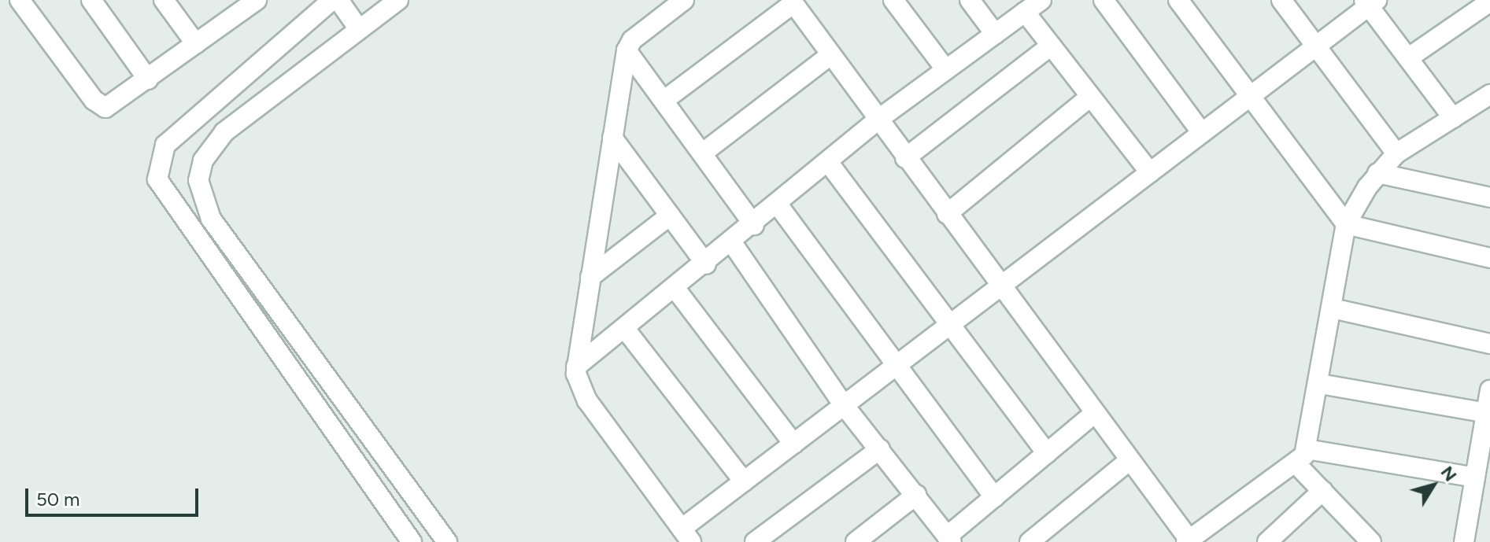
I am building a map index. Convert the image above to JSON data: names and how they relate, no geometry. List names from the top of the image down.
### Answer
{
  "scale_bar": "50 m",
  "north": "top right"
}
